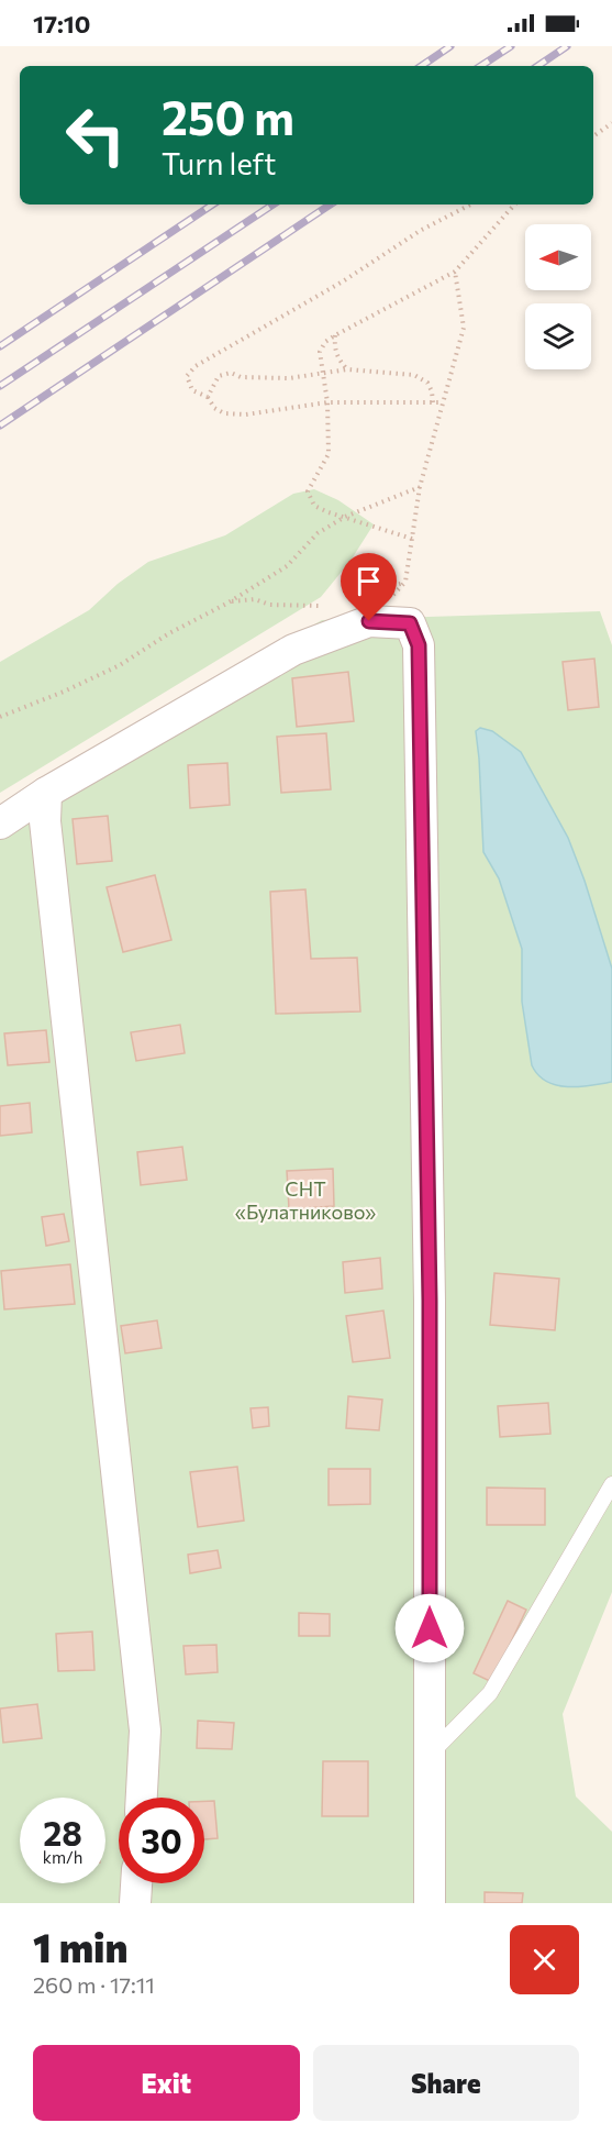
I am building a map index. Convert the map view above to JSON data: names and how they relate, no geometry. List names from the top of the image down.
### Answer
{
  "parks": ["СНТ «Булатниково»"],
  "north": "left",
  "page": {
    "status": "17:10",
    "turn": ["250 m", "Turn left"],
    "speed": "28 km/h",
    "limit": "30",
    "heading": ["1 min", "260 m · 17:11"],
    "buttons": ["Exit", "Share"]
  }
}
